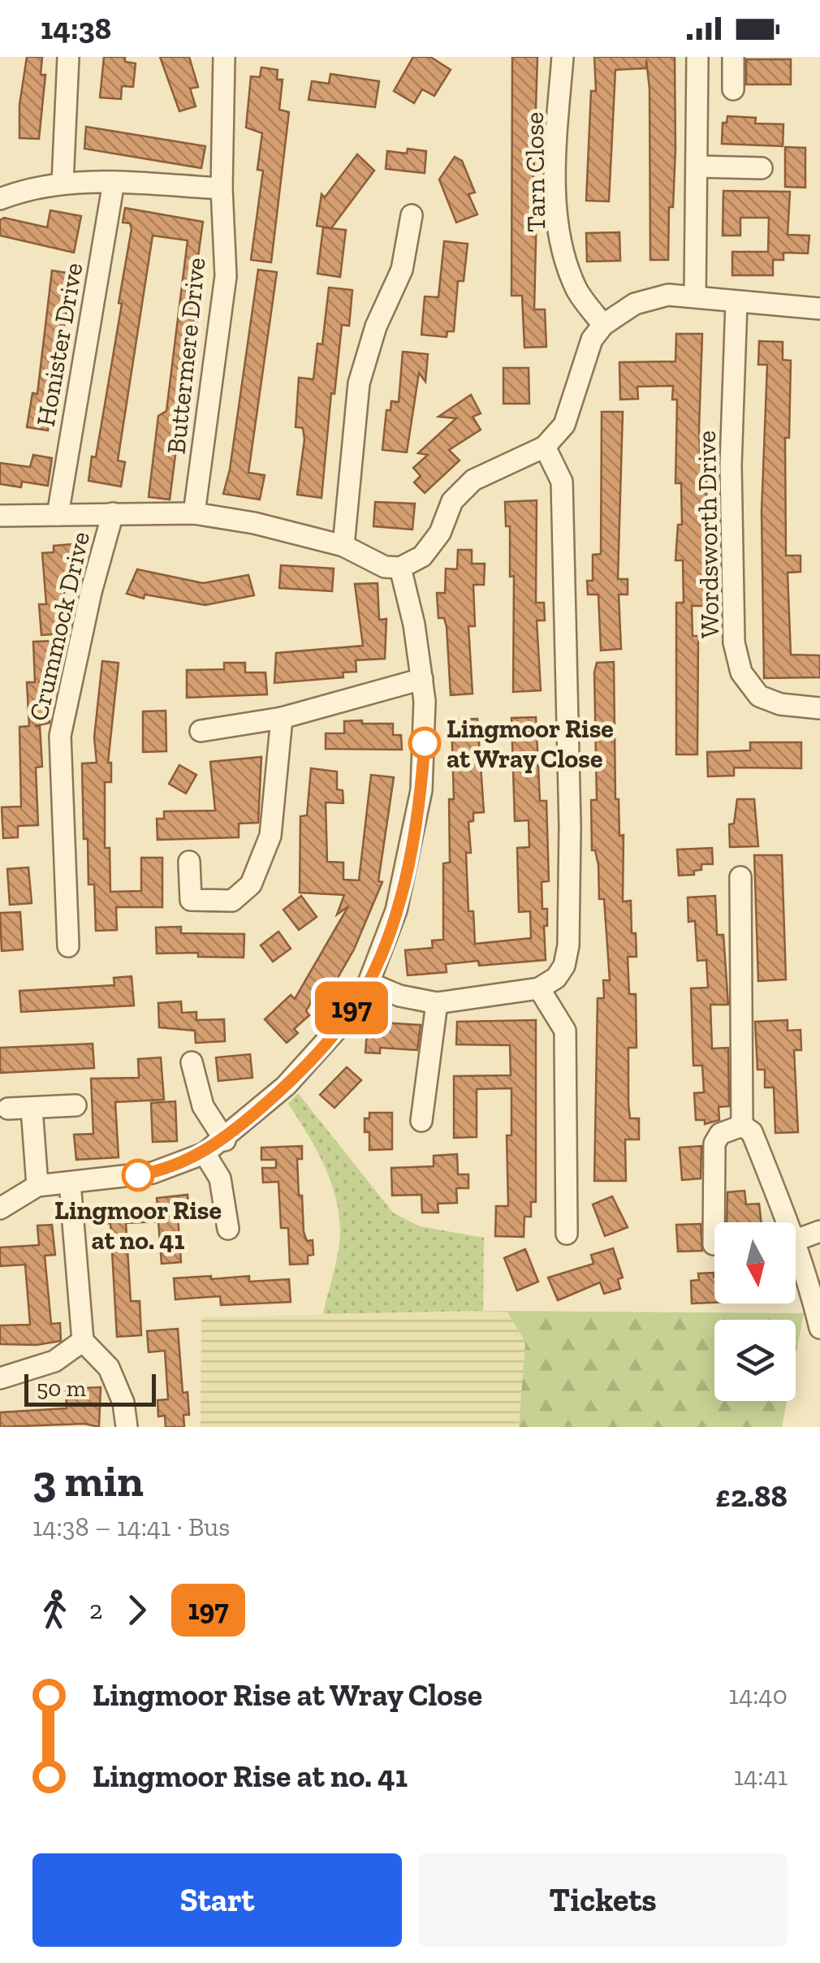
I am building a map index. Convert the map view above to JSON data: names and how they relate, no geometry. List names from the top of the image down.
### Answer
{
  "streets": {
    "street": [
      "Tarn Close",
      "Honister Drive",
      "Buttermere Drive",
      "Wordsworth Drive",
      "Crummock Drive"
    ]
  },
  "places": ["Lingmoor Rise at Wray Close", "Lingmoor Rise at no. 41"],
  "lines": ["bus line 197"],
  "scale_bar": "50 m",
  "north": "bottom",
  "page": {
    "status": "14:38",
    "on_map": "197",
    "scale": "50 m",
    "heading": ["3 min", "14:38 – 14:41 · Bus", "£2.88"],
    "legs": ["2", "197"],
    "list": [
      {
        "name": "Lingmoor Rise at Wray Close",
        "value": "14:40"
      },
      {
        "name": "Lingmoor Rise at no. 41",
        "value": "14:41"
      }
    ],
    "buttons": ["Start", "Tickets"]
  }
}
